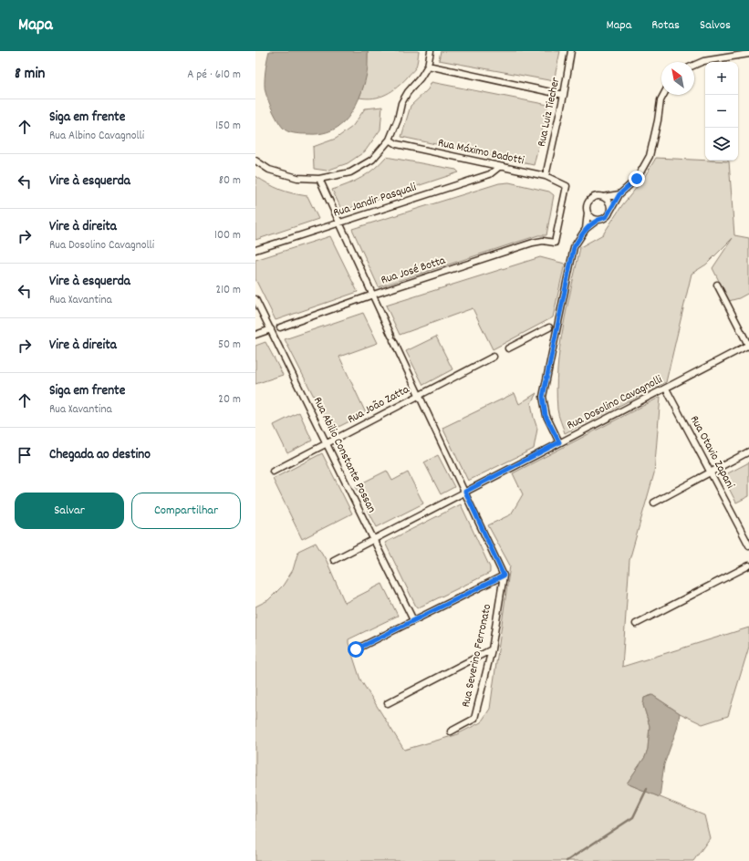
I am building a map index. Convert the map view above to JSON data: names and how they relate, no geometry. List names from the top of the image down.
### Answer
{
  "streets": {
    "street": [
      "Rua Luiz Tiecher",
      "Rua Máximo Badotti",
      "Rua Jandir Pasquali",
      "Rua José Botta",
      "Rua Dosolino Cavagnolli",
      "Rua João Zatta",
      "Rua Otavio Zapani",
      "Rua Abilio Constante Possan",
      "Rua Severino Ferronato"
    ]
  },
  "crossings": [
    ["Rua Luiz Tiecher", "Rua Máximo Badotti"],
    ["Rua Máximo Badotti", "Rua Jandir Pasquali"],
    ["Rua Máximo Badotti", "Rua José Botta"],
    ["Rua Dosolino Cavagnolli", "Rua Otavio Zapani"],
    ["Rua Dosolino Cavagnolli", "Rua Abilio Constante Possan"],
    ["Rua João Zatta", "Rua Abilio Constante Possan"]
  ],
  "north": "top left",
  "page": {
    "header": "Mapa",
    "nav": ["Mapa", "Rotas", "Salvos"],
    "heading": ["8 min", "A pé · 610 m"],
    "map_buttons": ["+", "−"],
    "list": [
      ["Siga em frente", "Rua Albino Cavagnolli", "150 m"],
      ["Vire à esquerda", "80 m"],
      ["Vire à direita", "Rua Dosolino Cavagnolli", "100 m"],
      ["Vire à esquerda", "Rua Xavantina", "210 m"],
      ["Vire à direita", "50 m"],
      ["Siga em frente", "Rua Xavantina", "20 m"],
      "Chegada ao destino"
    ],
    "buttons": ["Salvar", "Compartilhar"]
  }
}
